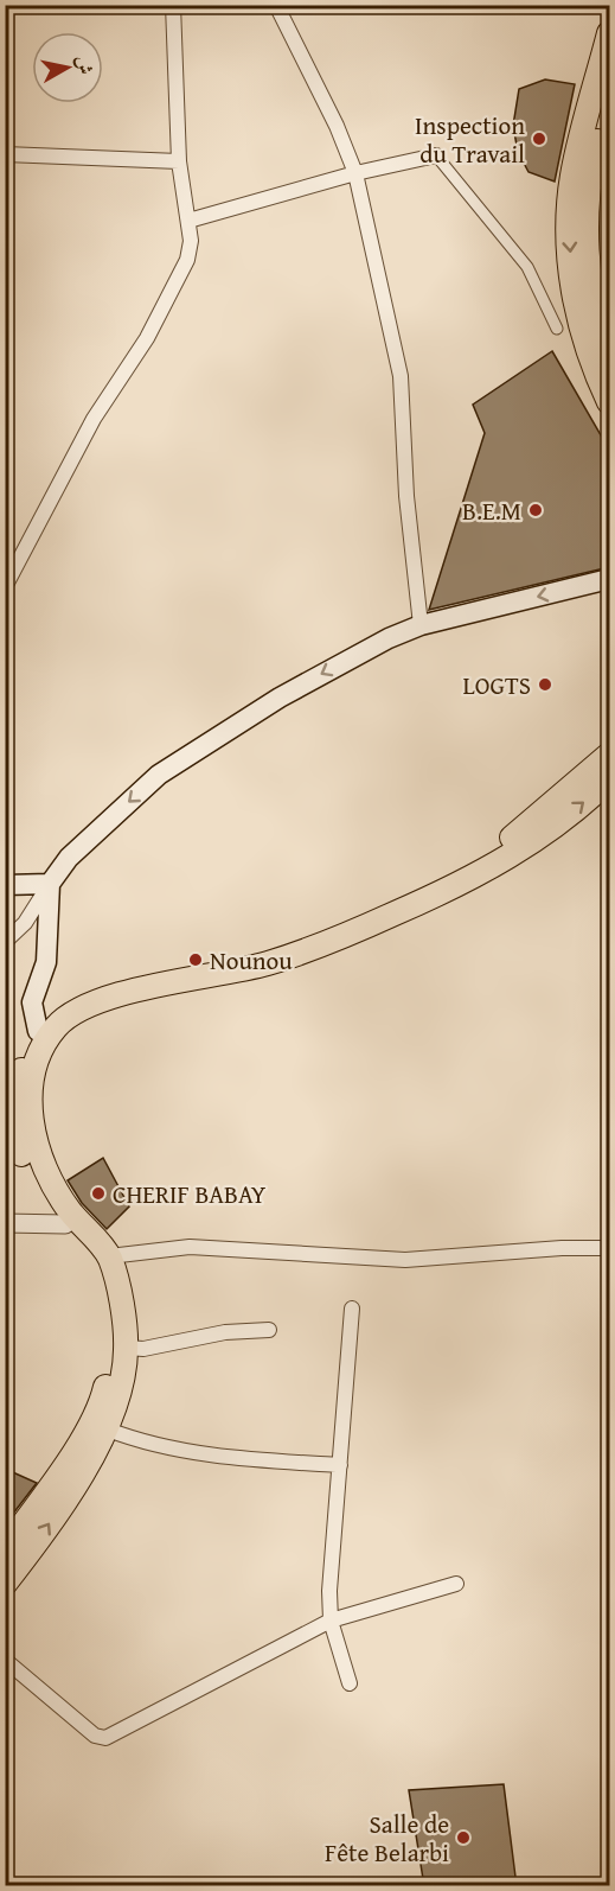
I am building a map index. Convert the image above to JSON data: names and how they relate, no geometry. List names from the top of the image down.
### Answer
{
  "places": [
    "Inspection du Travail",
    "B.E.M",
    "LOGTS",
    "Nounou",
    "CHERIF BABAY",
    "Salle de Fête Belarbi"
  ],
  "north": "right"
}
